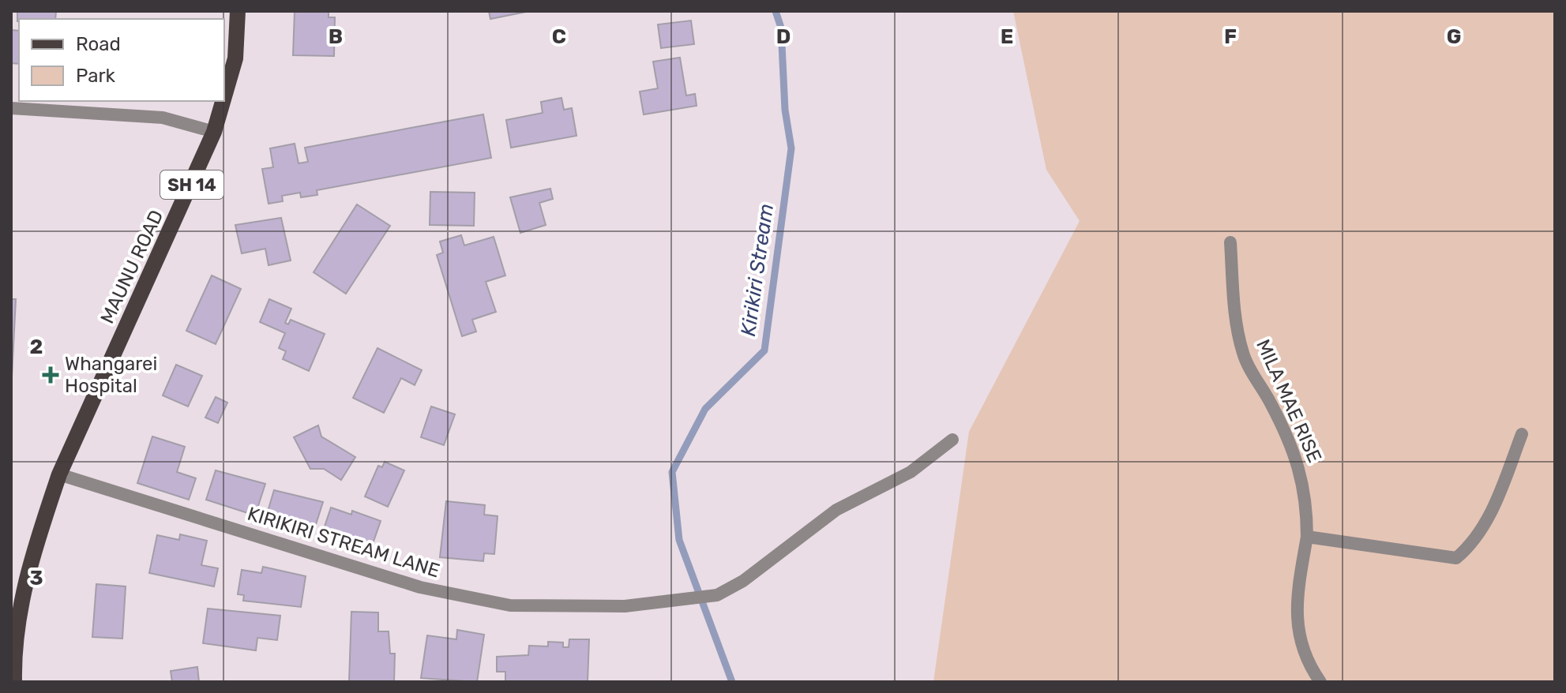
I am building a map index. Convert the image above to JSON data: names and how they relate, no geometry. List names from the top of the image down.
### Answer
{
  "streets": {
    "main road": ["SH 14", "MAUNU ROAD"],
    "street": ["MILA MAE RISE", "KIRIKIRI STREAM LANE"]
  },
  "crossings": [
    ["MAUNU ROAD", "KIRIKIRI STREAM LANE"]
  ],
  "water": ["Kirikiri Stream"],
  "places": {
    "health": ["Whangarei Hospital"]
  },
  "legend": ["Road", "Park"],
  "grid": {
    "columns": [
      "B",
      "C",
      "D",
      "E",
      "F",
      "G"
    ],
    "rows": ["2", "3"]
  }
}
